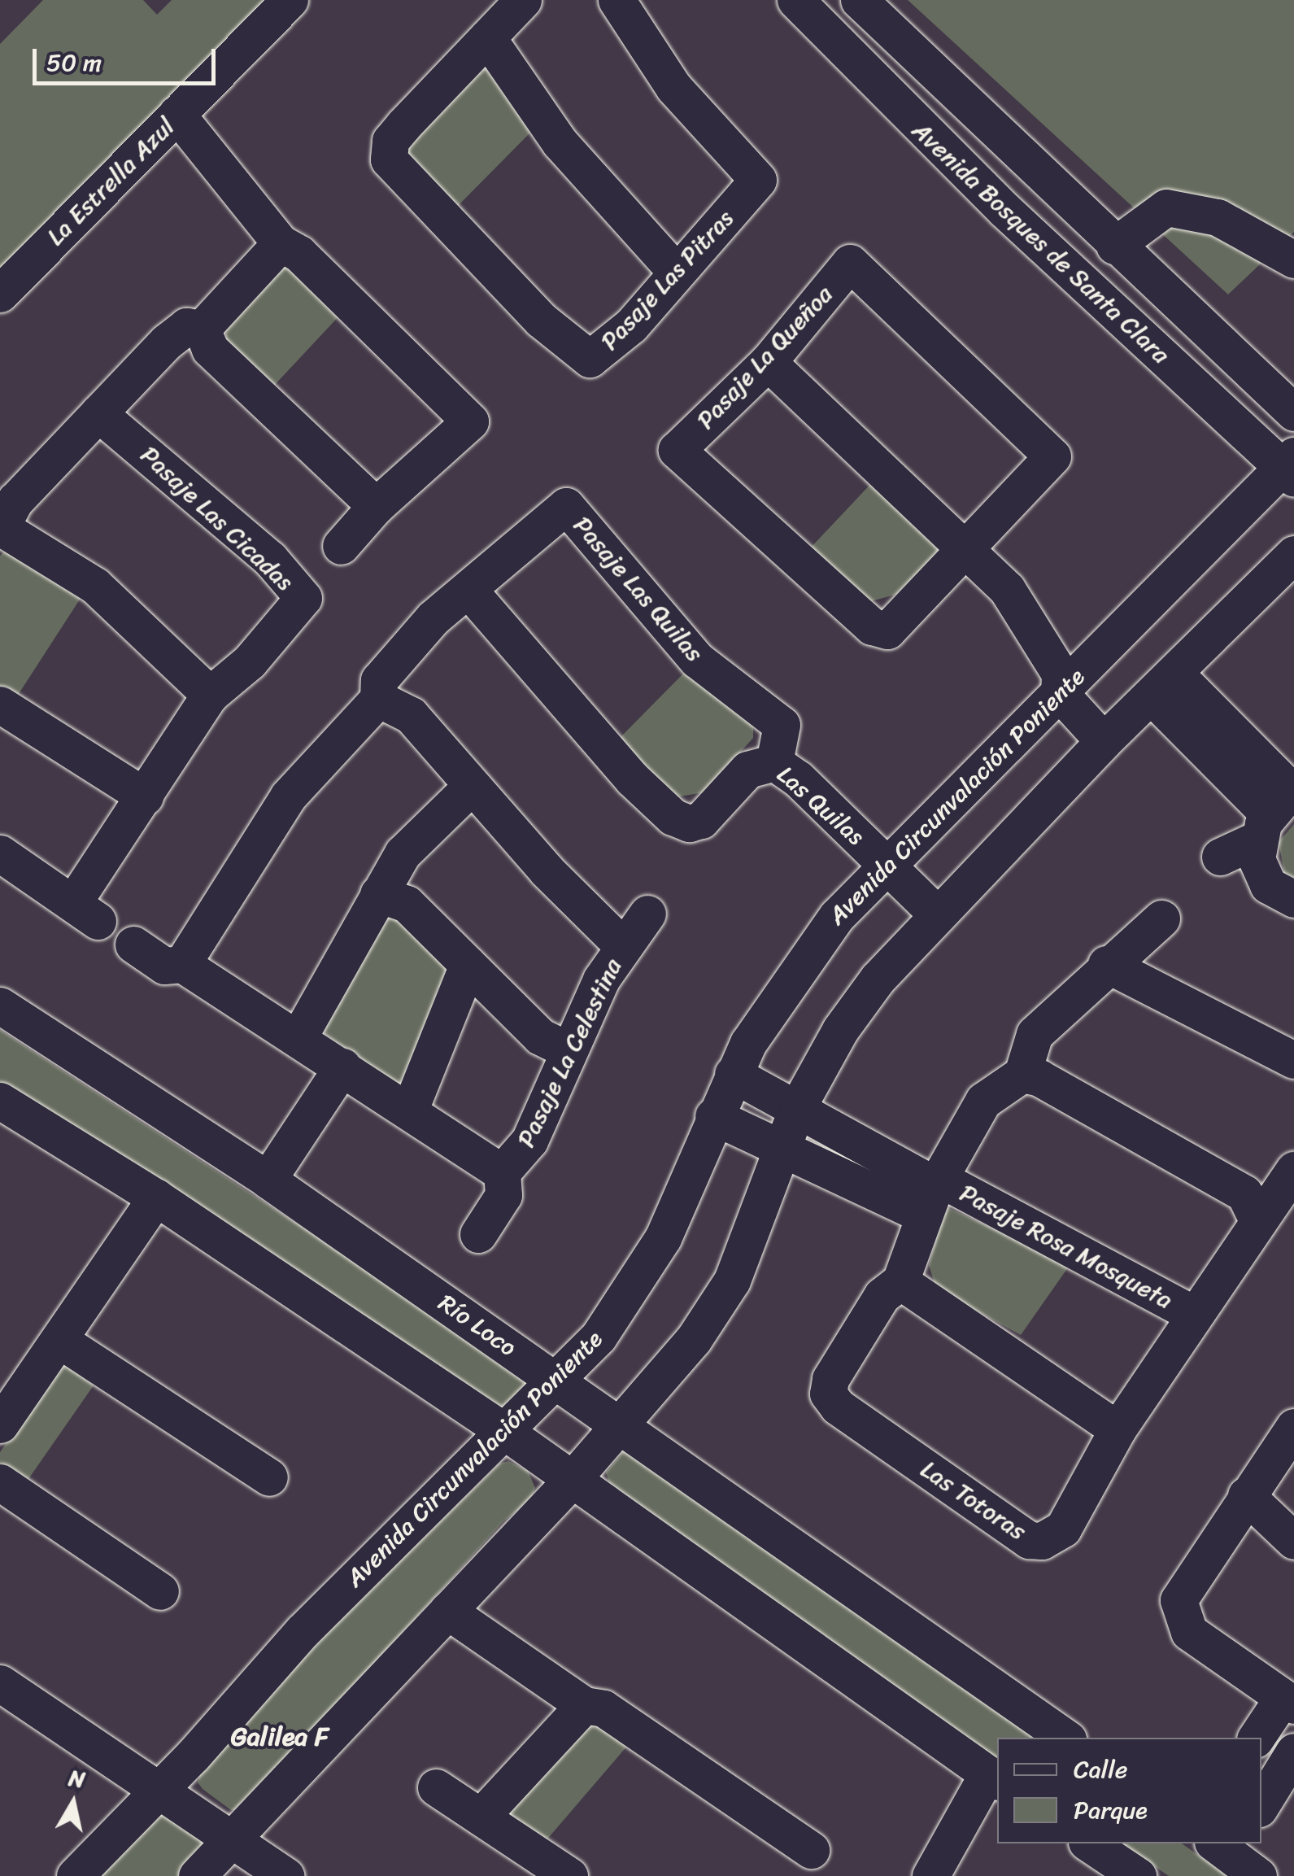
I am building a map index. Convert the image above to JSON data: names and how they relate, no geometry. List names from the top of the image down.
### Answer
{
  "streets": {
    "street": [
      "La Estrella Azul",
      "Avenida Bosques de Santa Clara",
      "Pasaje Las Pitras",
      "Pasaje La Queñoa",
      "Pasaje Las Cicadas",
      "Pasaje Las Quilas",
      "Avenida Circunvalación Poniente",
      "Las Quilas",
      "Pasaje La Celestina",
      "Pasaje Rosa Mosqueta",
      "Río Loco",
      "Las Totoras"
    ]
  },
  "crossings": [
    ["Avenida Bosques de Santa Clara", "Avenida Circunvalación Poniente"],
    ["Pasaje Las Quilas", "Las Quilas"],
    ["Avenida Circunvalación Poniente", "Las Quilas"],
    ["Avenida Circunvalación Poniente", "Río Loco"],
    ["Pasaje Rosa Mosqueta", "Las Totoras"]
  ],
  "districts": ["Galilea F"],
  "legend": ["Calle", "Parque"],
  "scale_bar": "50 m",
  "north": "top"
}
